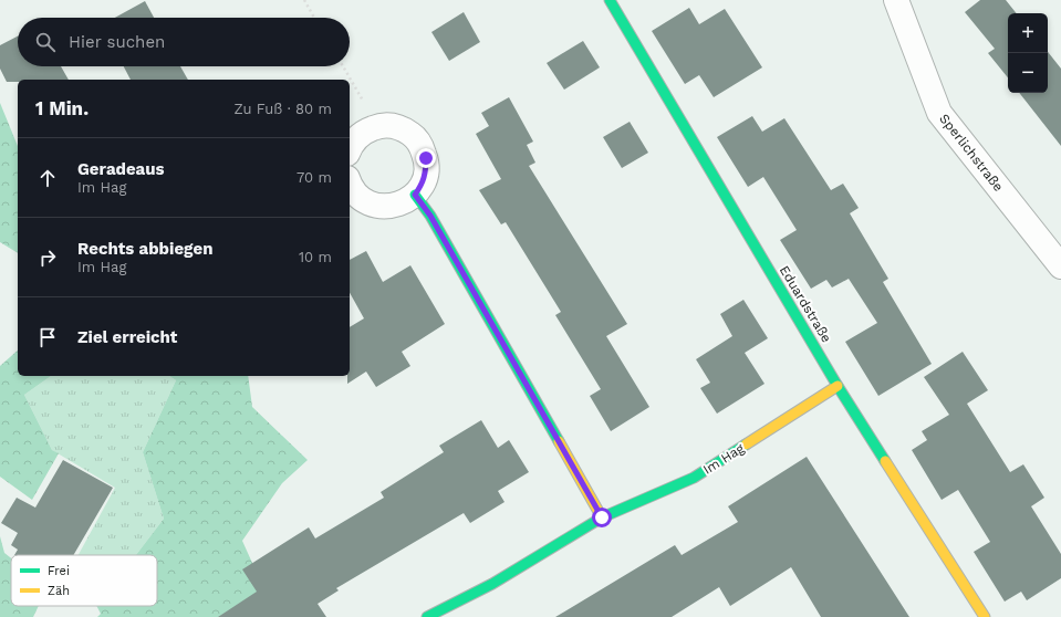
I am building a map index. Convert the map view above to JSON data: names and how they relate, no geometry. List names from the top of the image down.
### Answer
{
  "streets": {
    "street": ["Sperlichstraße", "Eduardstraße", "Im Hag"]
  },
  "crossings": [
    ["Eduardstraße", "Im Hag"]
  ],
  "legend": ["Frei", "Zäh"],
  "page": {
    "map_buttons": ["+", "−"],
    "search": "Hier suchen",
    "heading": ["1 Min.", "Zu Fuß · 80 m"],
    "list": [
      ["Geradeaus", "Im Hag", "70 m"],
      ["Rechts abbiegen", "Im Hag", "10 m"],
      "Ziel erreicht"
    ]
  }
}
